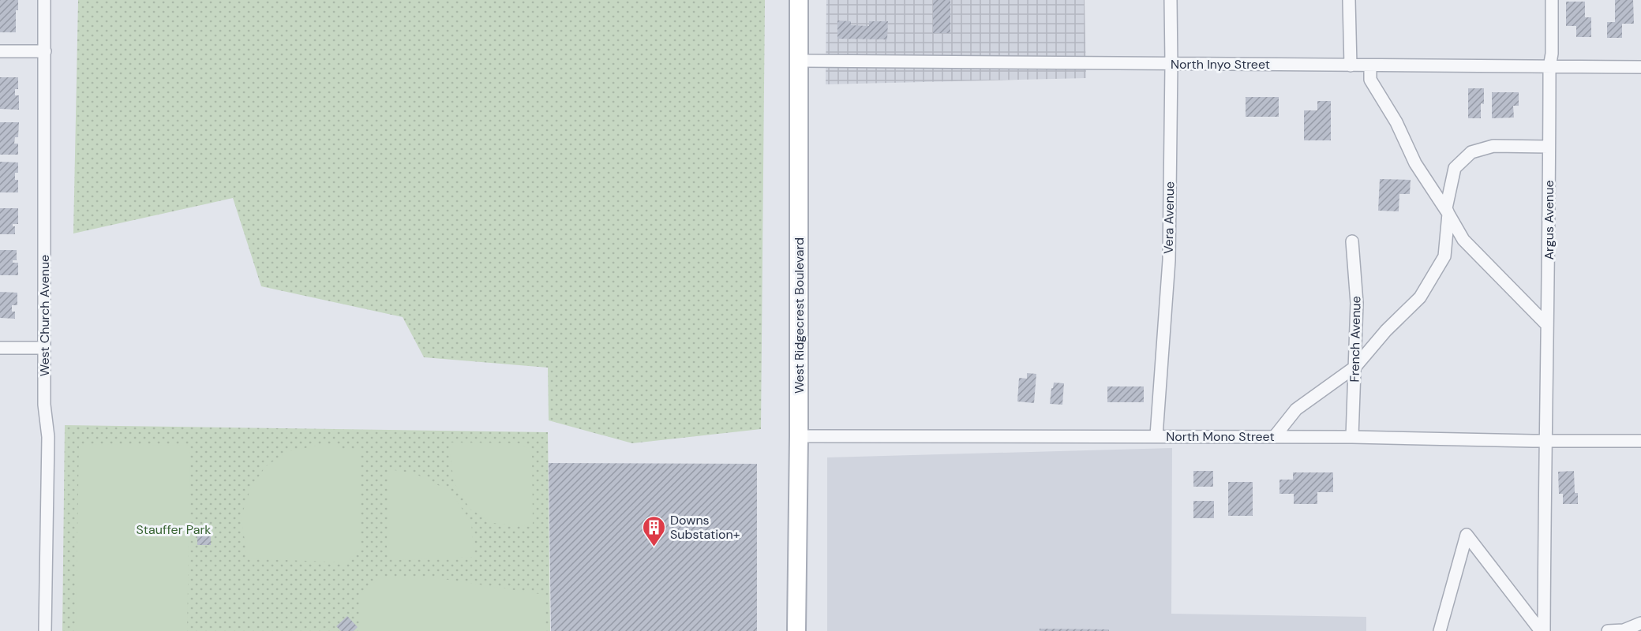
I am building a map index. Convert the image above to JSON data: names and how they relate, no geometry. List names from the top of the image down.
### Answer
{
  "streets": {
    "street": [
      "North Inyo Street",
      "Vera Avenue",
      "Argus Avenue",
      "West Church Avenue",
      "West Ridgecrest Boulevard",
      "French Avenue",
      "North Mono Street"
    ]
  },
  "crossings": [
    ["North Inyo Street", "Vera Avenue"],
    ["North Inyo Street", "Argus Avenue"],
    ["North Inyo Street", "West Ridgecrest Boulevard"],
    ["Vera Avenue", "North Mono Street"],
    ["Argus Avenue", "North Mono Street"],
    ["West Ridgecrest Boulevard", "North Mono Street"],
    ["French Avenue", "North Mono Street"]
  ],
  "parks": ["Stauffer Park"],
  "places": {
    "building": ["Downs Substation+"]
  }
}
